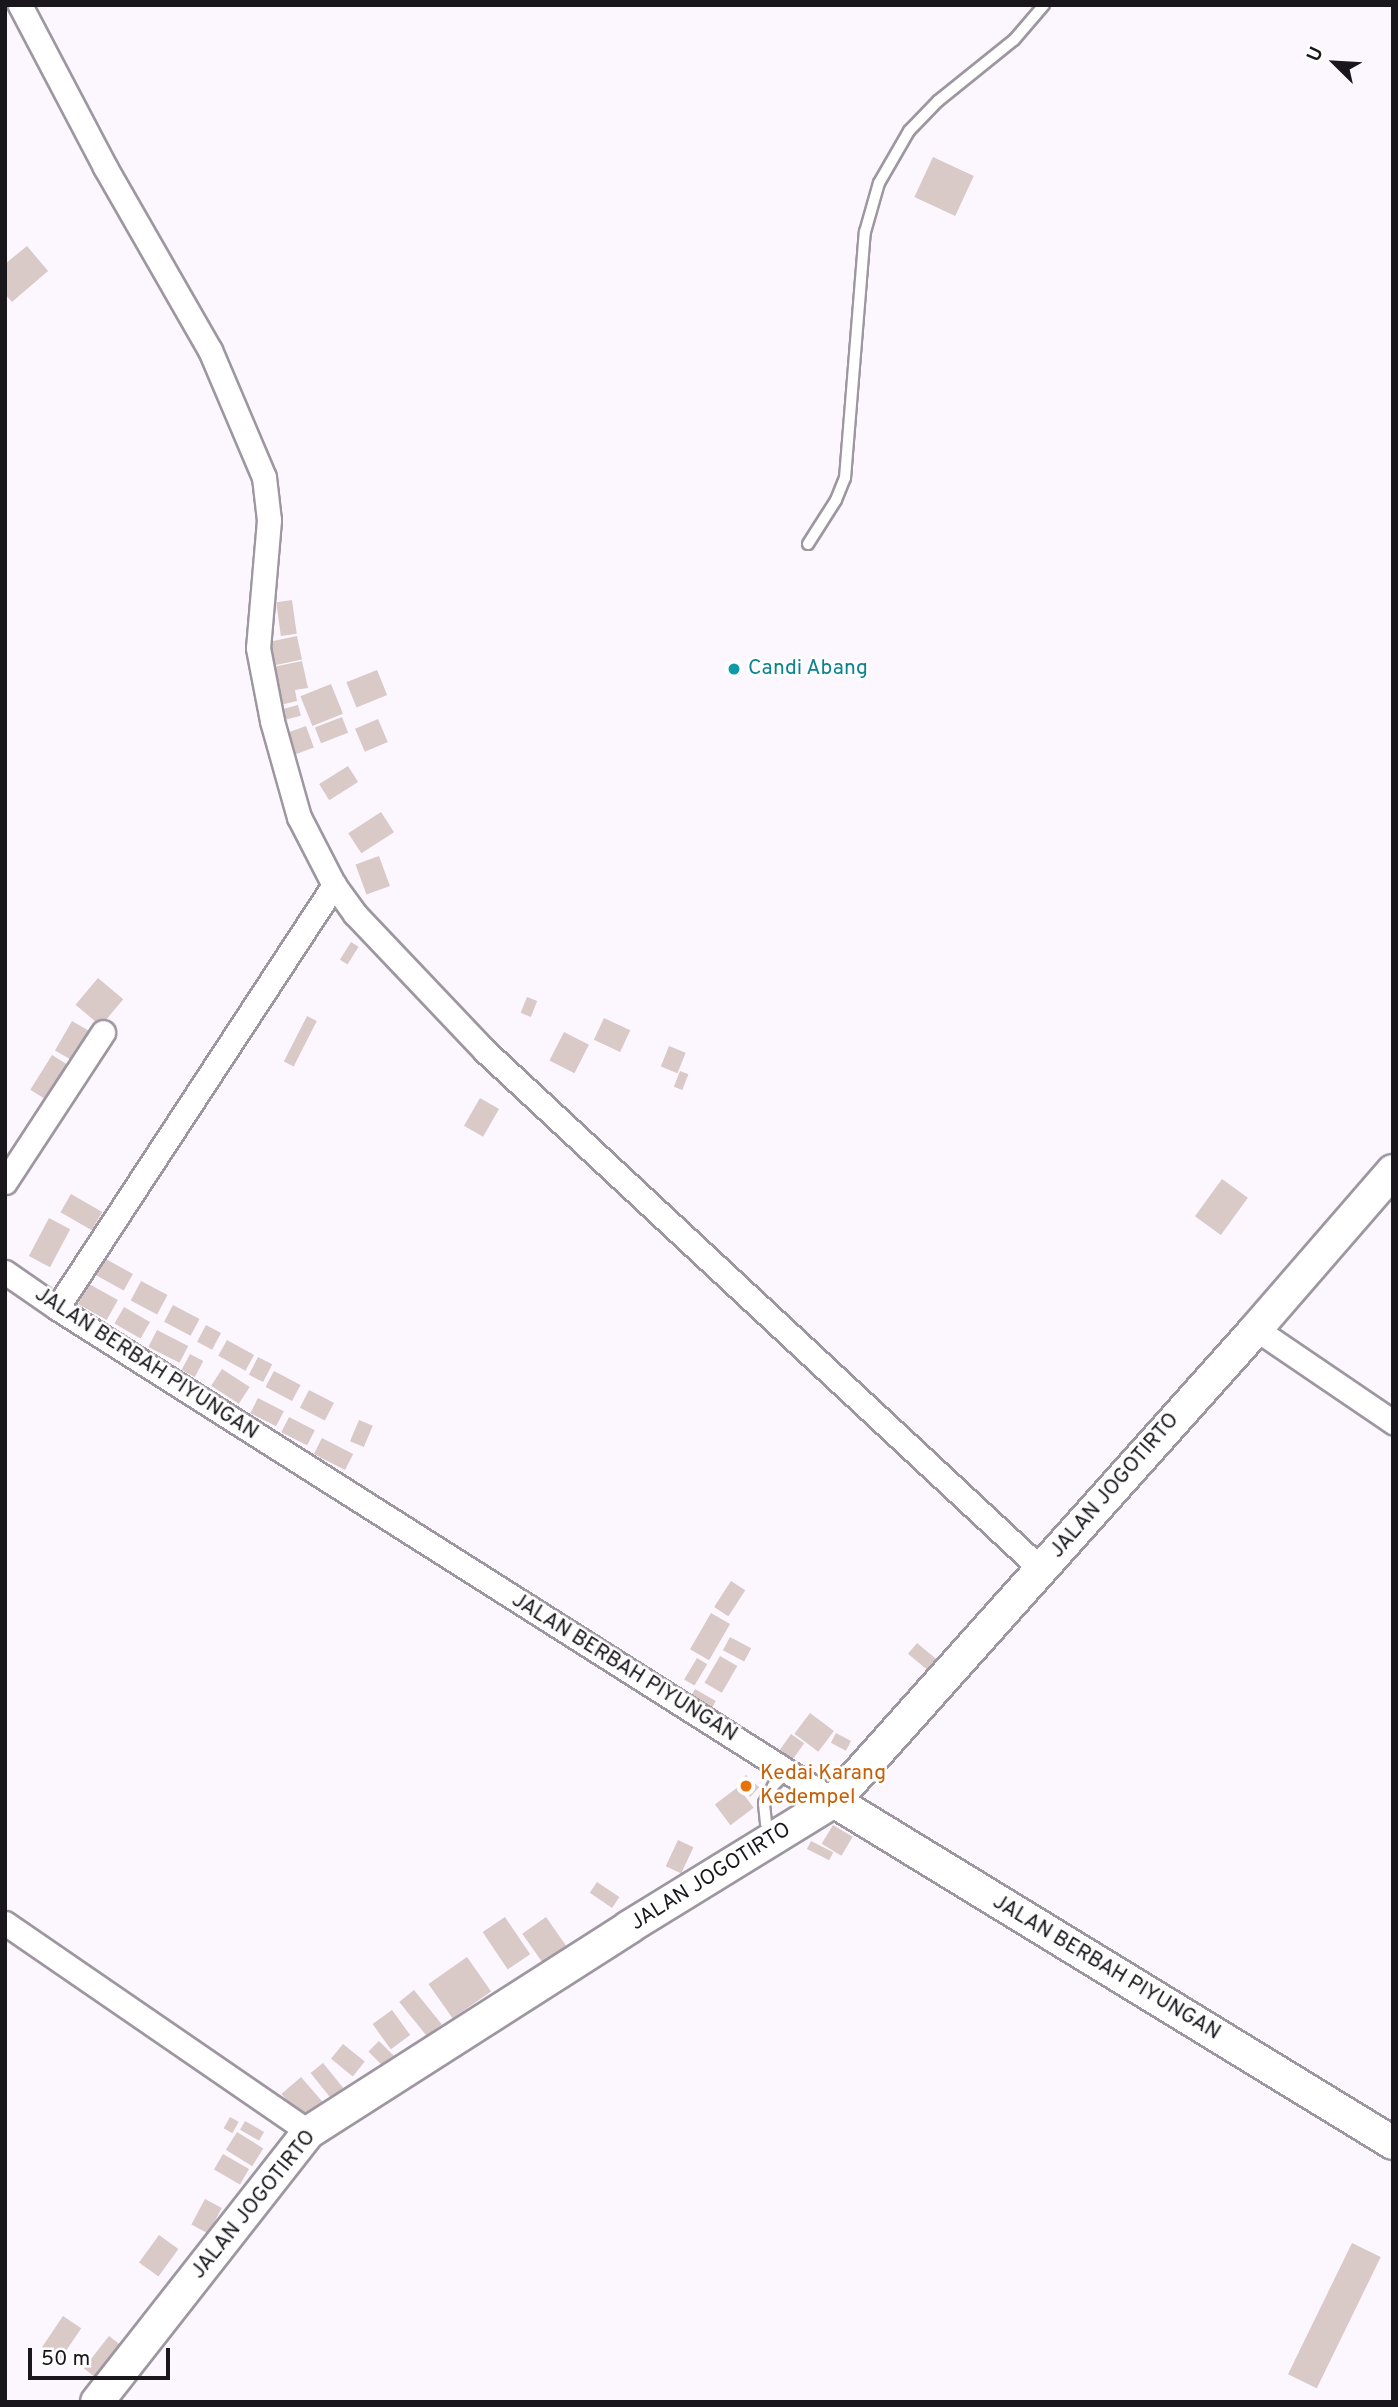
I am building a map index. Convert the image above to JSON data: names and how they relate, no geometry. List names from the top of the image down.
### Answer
{
  "streets": {
    "street": ["JALAN BERBAH PIYUNGAN", "JALAN JOGOTIRTO"]
  },
  "crossings": [
    ["JALAN BERBAH PIYUNGAN", "JALAN JOGOTIRTO"]
  ],
  "places": ["Candi Abang", "Kedai Karang Kedempel"],
  "scale_bar": "50 m",
  "north": "top left"
}
